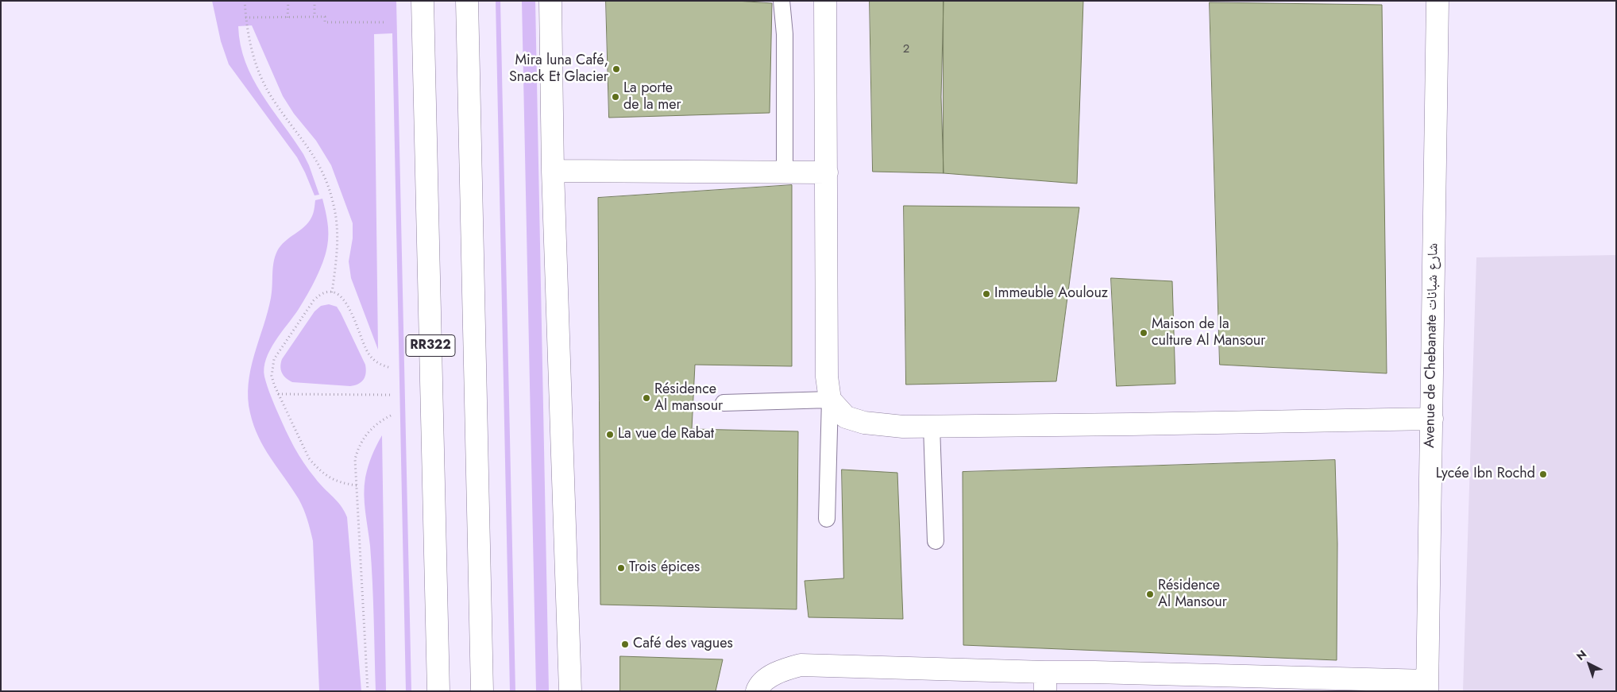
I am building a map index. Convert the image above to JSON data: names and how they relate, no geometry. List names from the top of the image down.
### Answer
{
  "streets": {
    "street": ["RR322", "Avenue de Chebanate شارع شبانات"]
  },
  "places": [
    "Mira luna Café, Snack Et Glacier",
    "La porte de la mer",
    "Immeuble Aoulouz",
    "Maison de la culture Al Mansour",
    "Résidence Al mansour",
    "La vue de Rabat",
    "Lycée Ibn Rochd",
    "Trois épices",
    "Résidence Al Mansour",
    "Café des vagues"
  ],
  "house_numbers": ["2"],
  "north": "top left"
}
